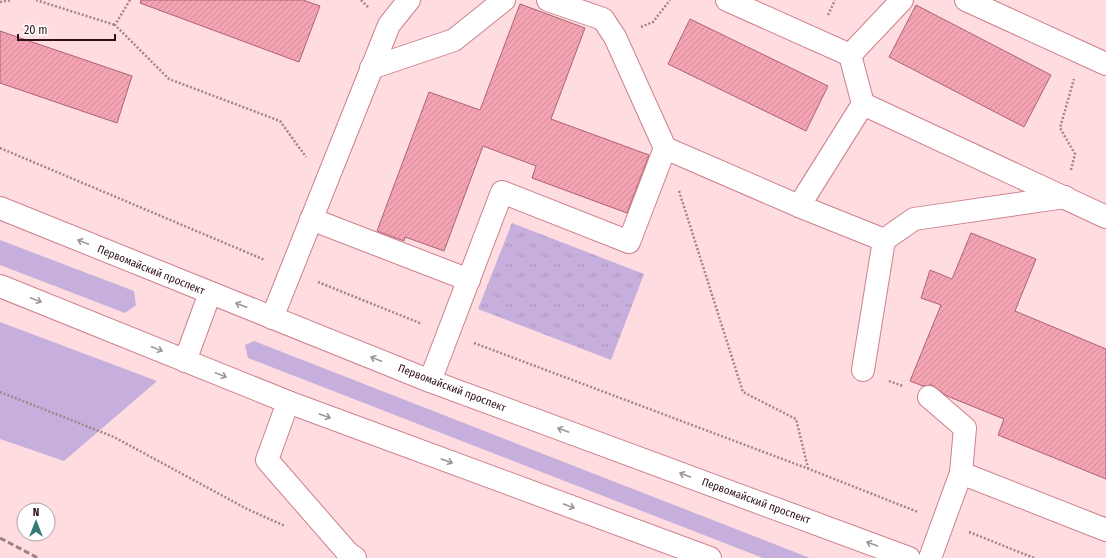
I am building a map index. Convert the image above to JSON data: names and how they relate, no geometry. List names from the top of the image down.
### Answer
{
  "streets": {
    "main road": ["Первомайский проспект"]
  },
  "scale_bar": "20 m",
  "north": "top"
}
